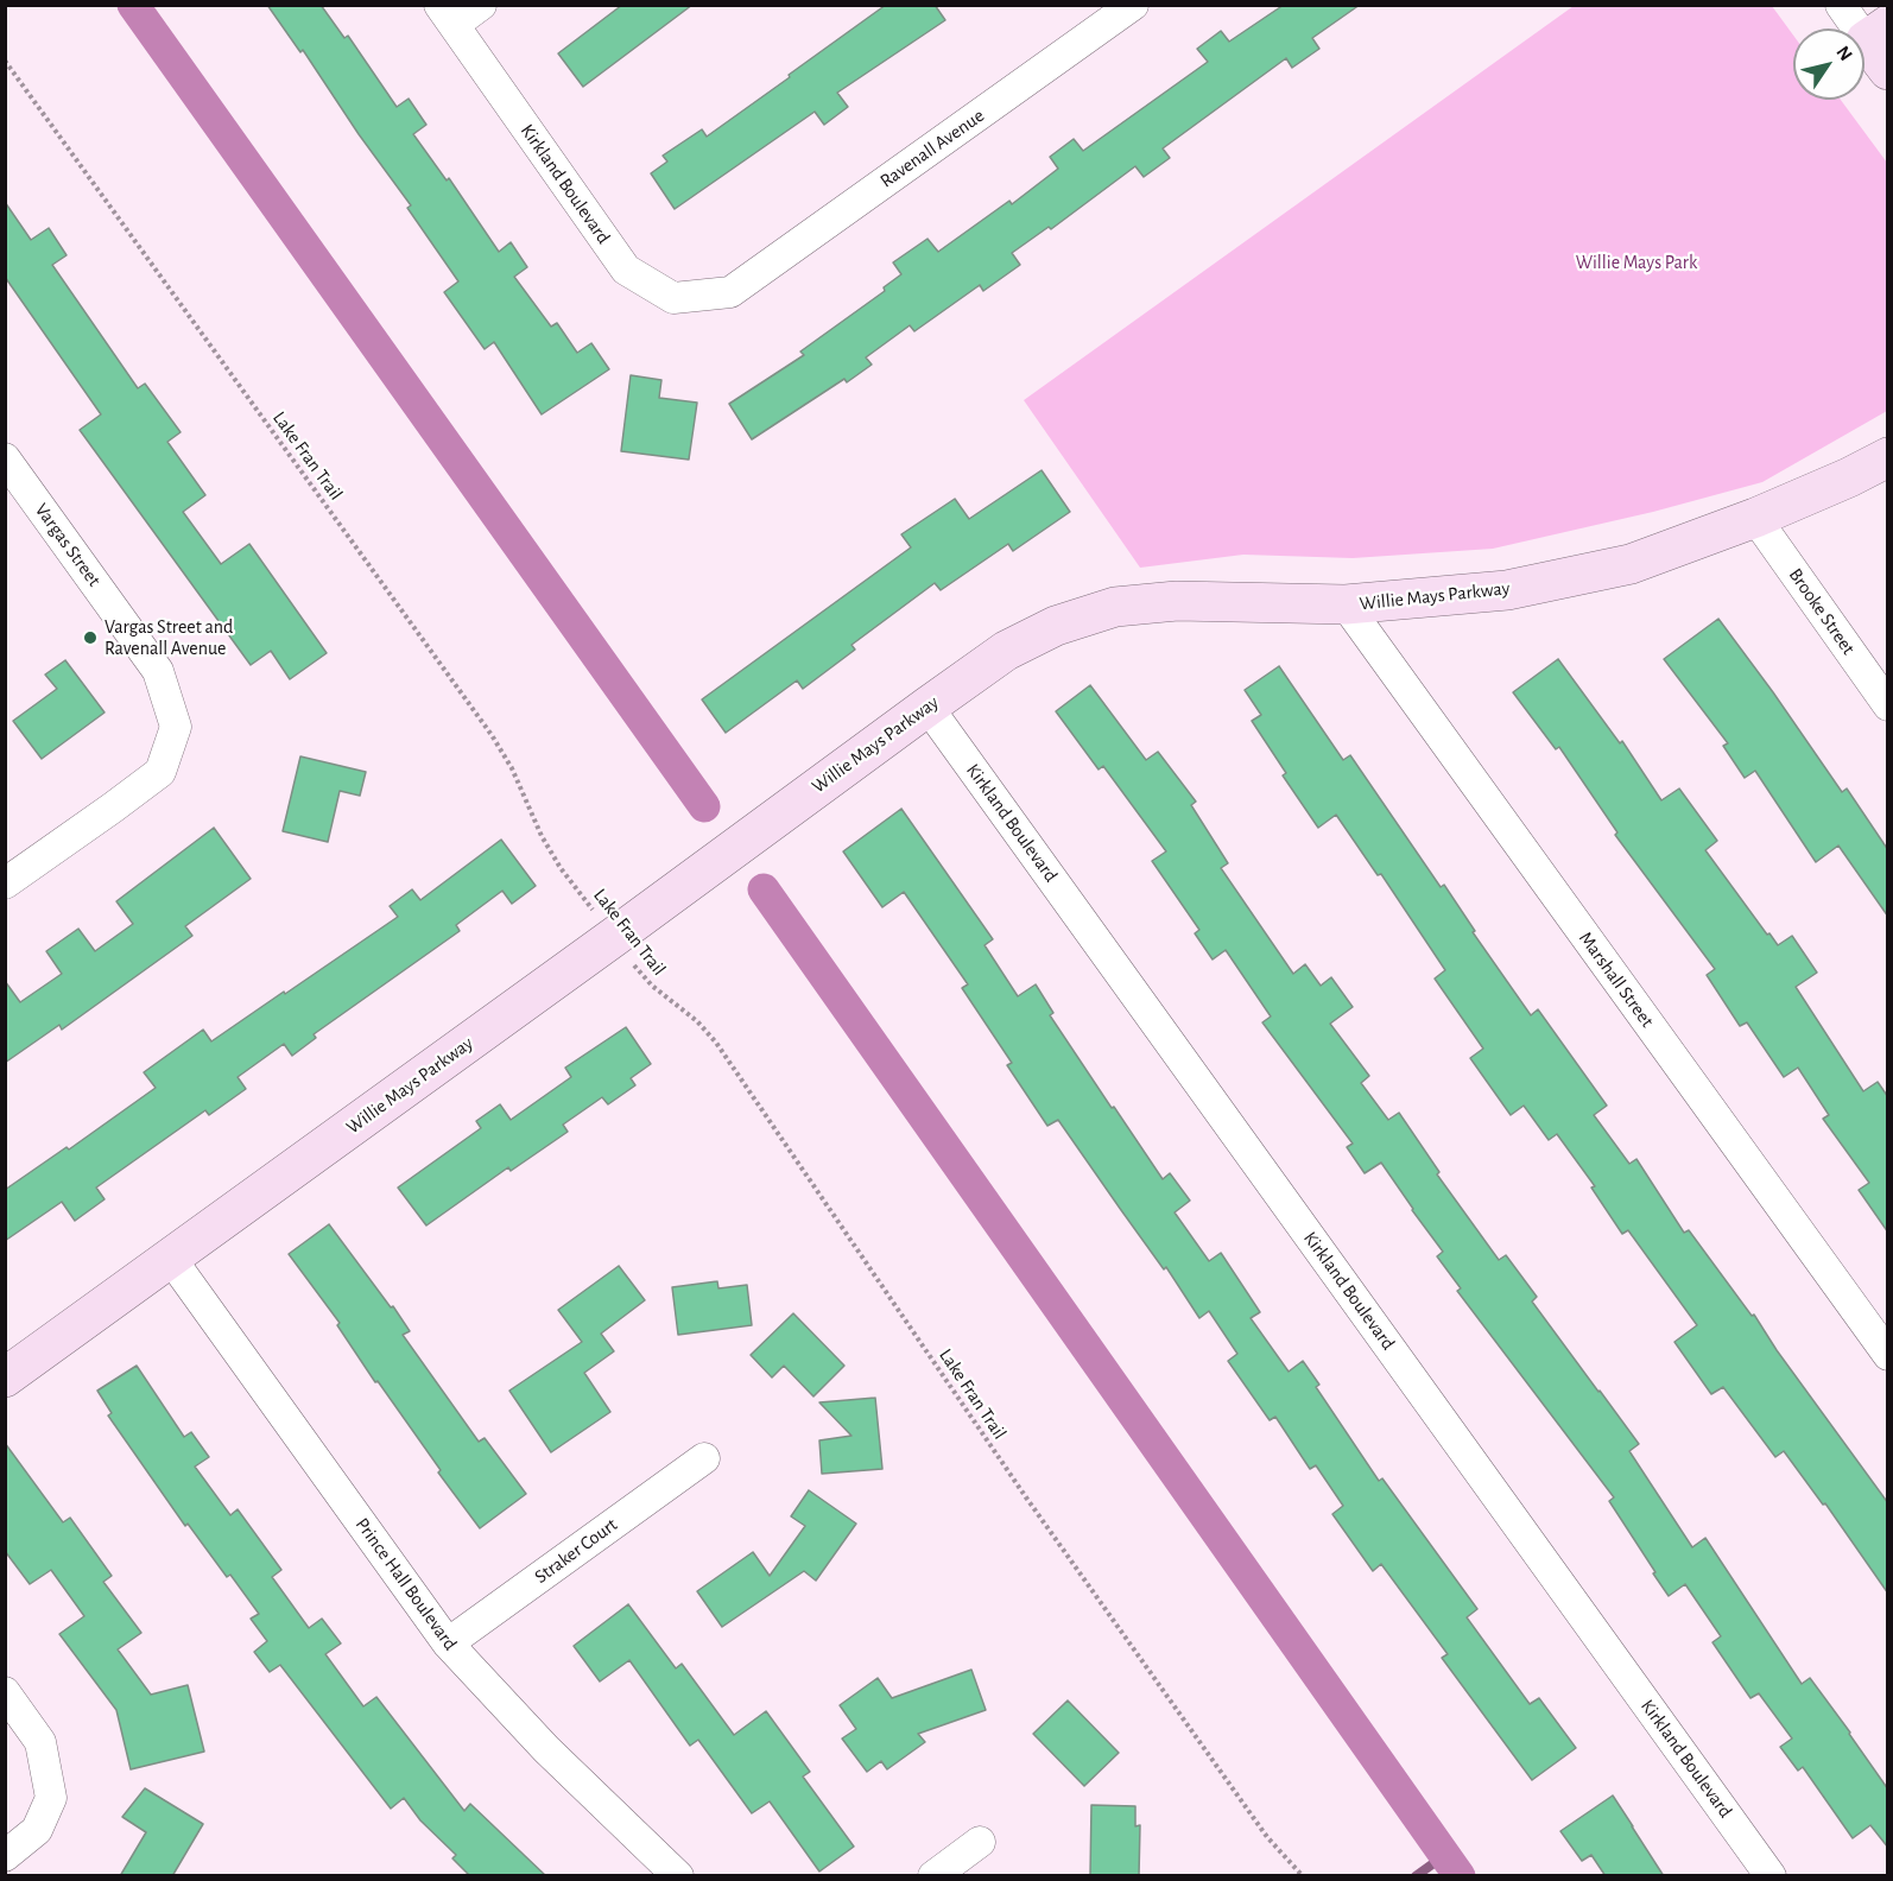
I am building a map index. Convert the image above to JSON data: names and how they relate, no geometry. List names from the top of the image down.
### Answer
{
  "streets": {
    "street": [
      "Ravenall Avenue",
      "Kirkland Boulevard",
      "Vargas Street",
      "Willie Mays Parkway",
      "Brooke Street",
      "Marshall Street",
      "Straker Court",
      "Prince Hall Boulevard"
    ],
    "path": ["Lake Fran Trail"]
  },
  "crossings": [
    ["Ravenall Avenue", "Kirkland Boulevard"],
    ["Kirkland Boulevard", "Willie Mays Parkway"],
    ["Lake Fran Trail", "Willie Mays Parkway"],
    ["Willie Mays Parkway", "Brooke Street"],
    ["Willie Mays Parkway", "Marshall Street"],
    ["Willie Mays Parkway", "Prince Hall Boulevard"],
    ["Straker Court", "Prince Hall Boulevard"]
  ],
  "parks": ["Willie Mays Park"],
  "places": ["Vargas Street and Ravenall Avenue"],
  "north": "top right"
}
